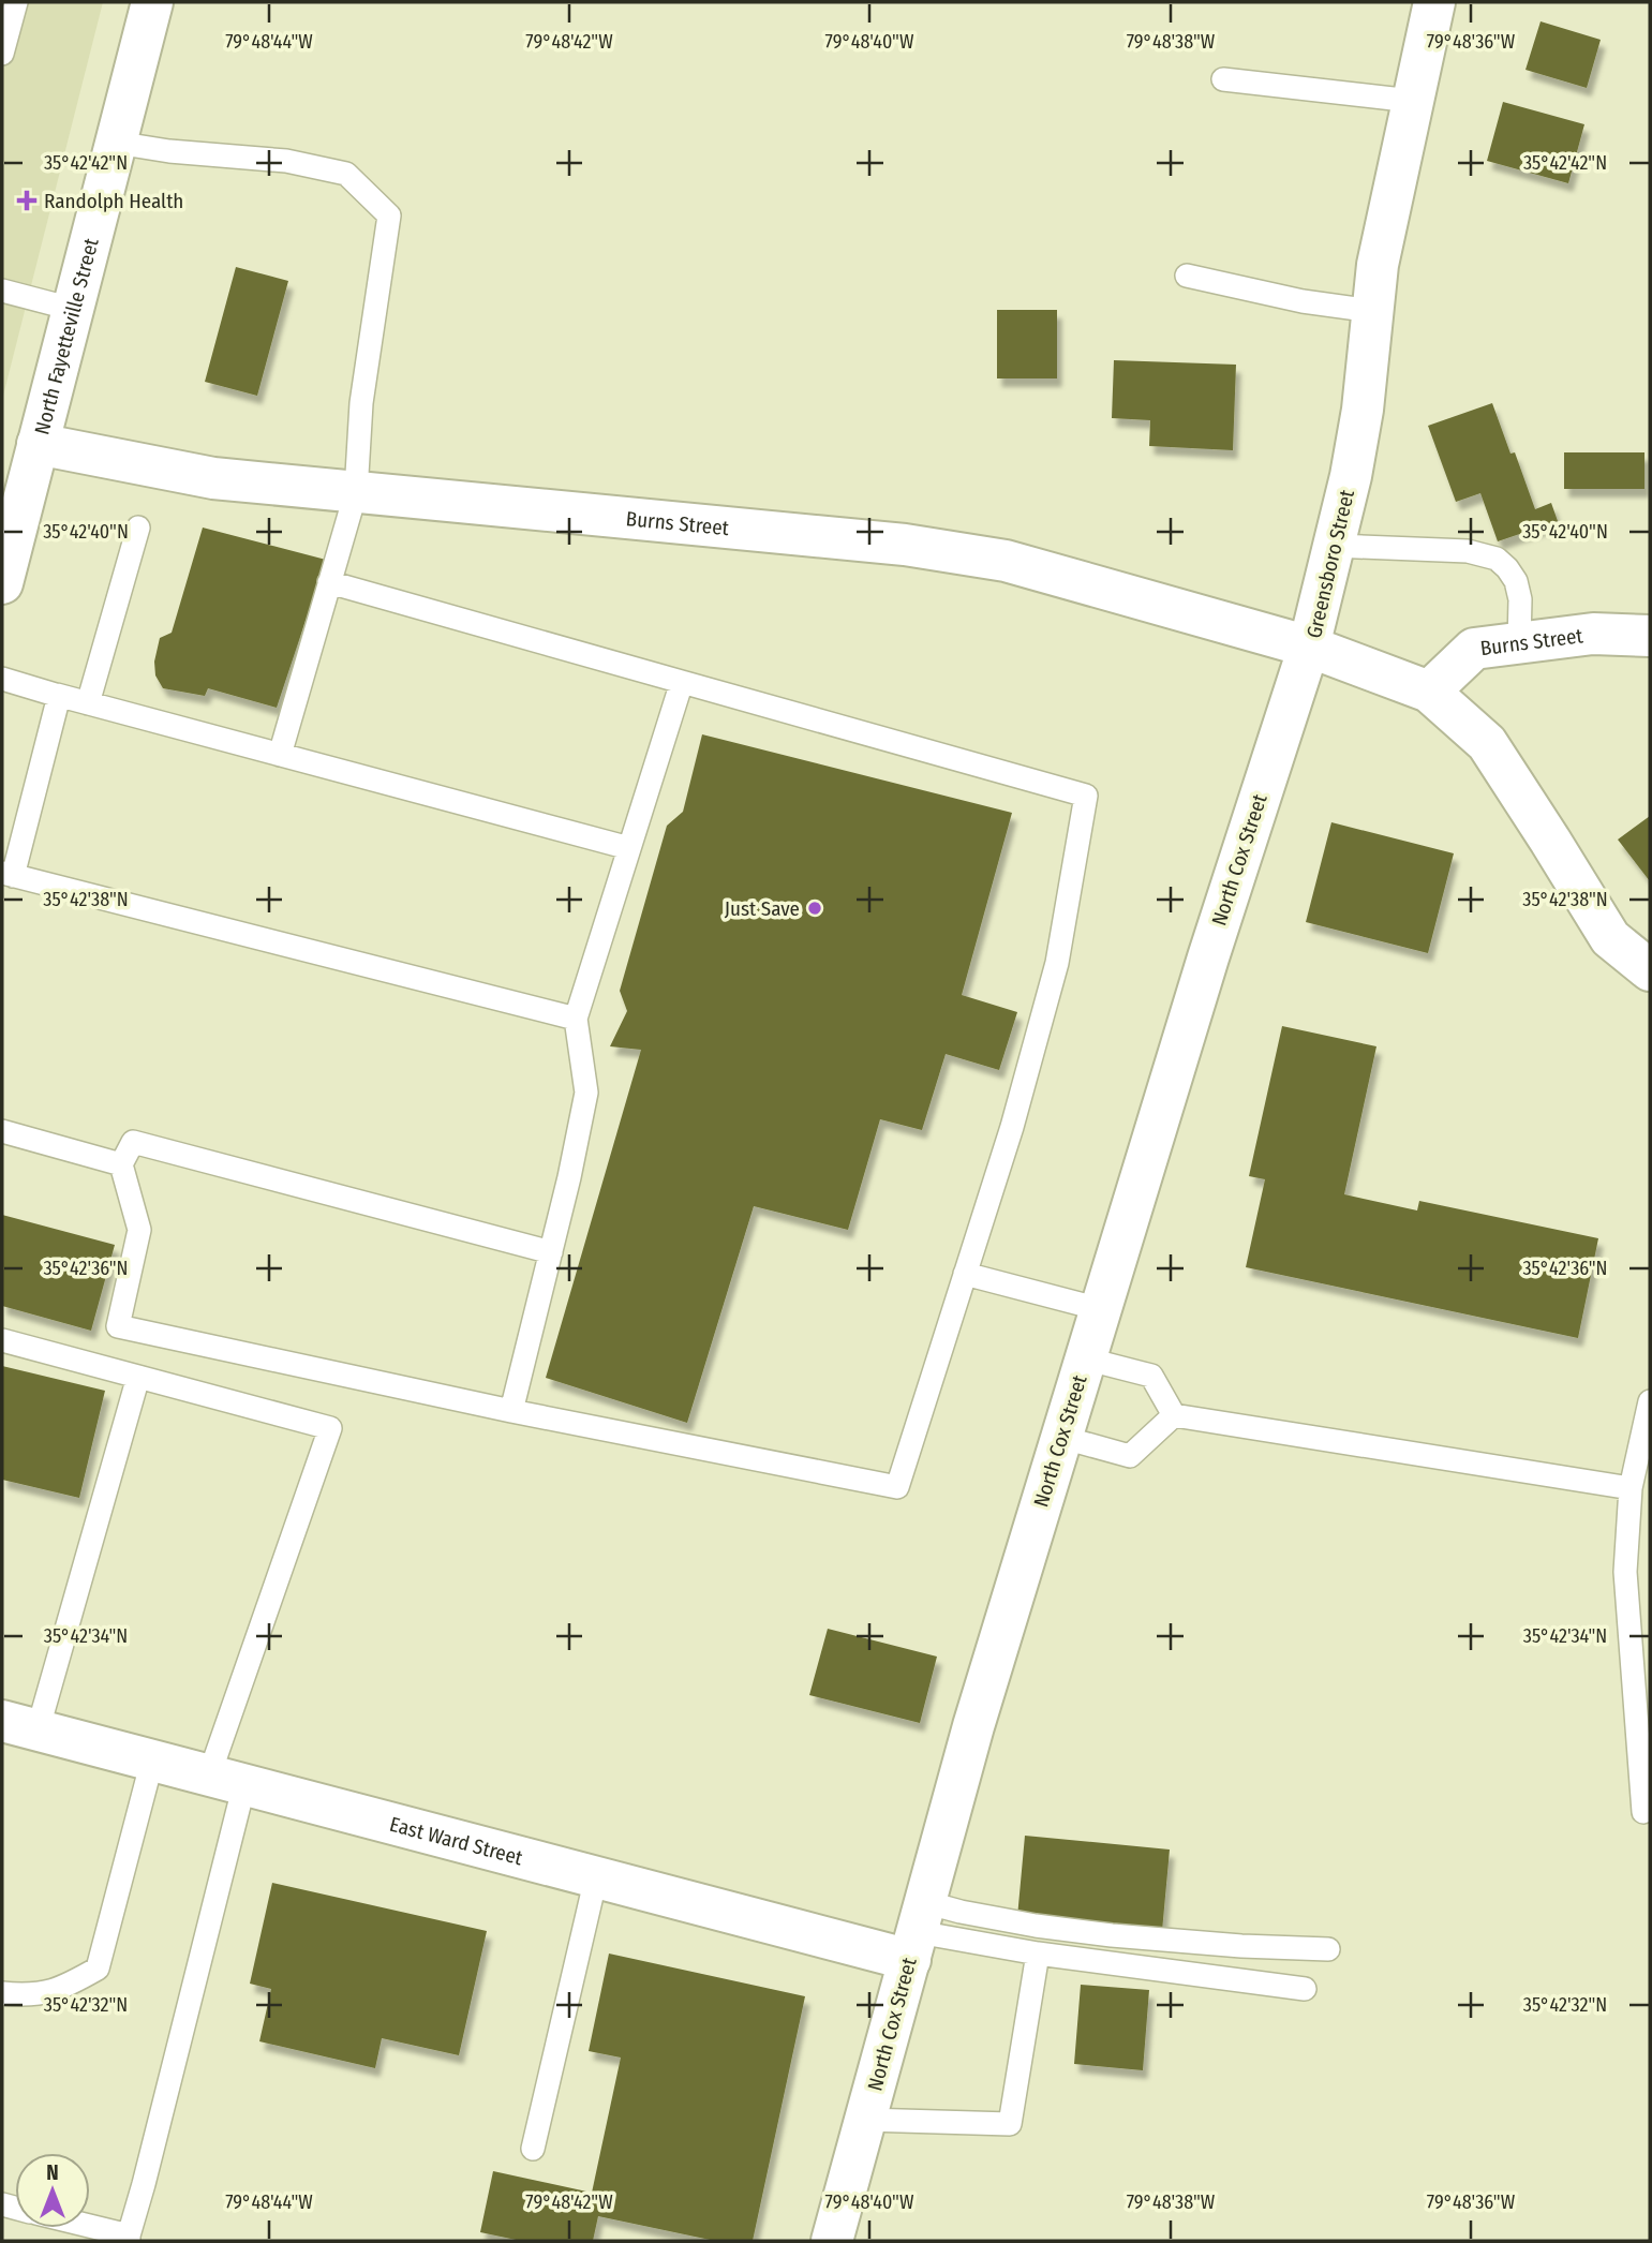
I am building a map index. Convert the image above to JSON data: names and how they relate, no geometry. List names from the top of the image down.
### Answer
{
  "streets": {
    "street": [
      "North Fayetteville Street",
      "Burns Street",
      "Greensboro Street",
      "North Cox Street",
      "East Ward Street"
    ]
  },
  "crossings": [
    ["North Fayetteville Street", "Burns Street"],
    ["Burns Street", "Greensboro Street"],
    ["Burns Street", "North Cox Street"],
    ["Greensboro Street", "North Cox Street"],
    ["North Cox Street", "East Ward Street"]
  ],
  "places": {
    "health": ["Randolph Health"],
    "other": ["Just Save"]
  },
  "north": "top",
  "coordinates": [
    "79°48'44\"W",
    "79°48'42\"W",
    "79°48'40\"W",
    "79°48'38\"W",
    "79°48'36\"W",
    "35°42'42\"N",
    "35°42'40\"N",
    "35°42'38\"N",
    "35°42'36\"N",
    "35°42'34\"N",
    "35°42'32\"N"
  ]
}
